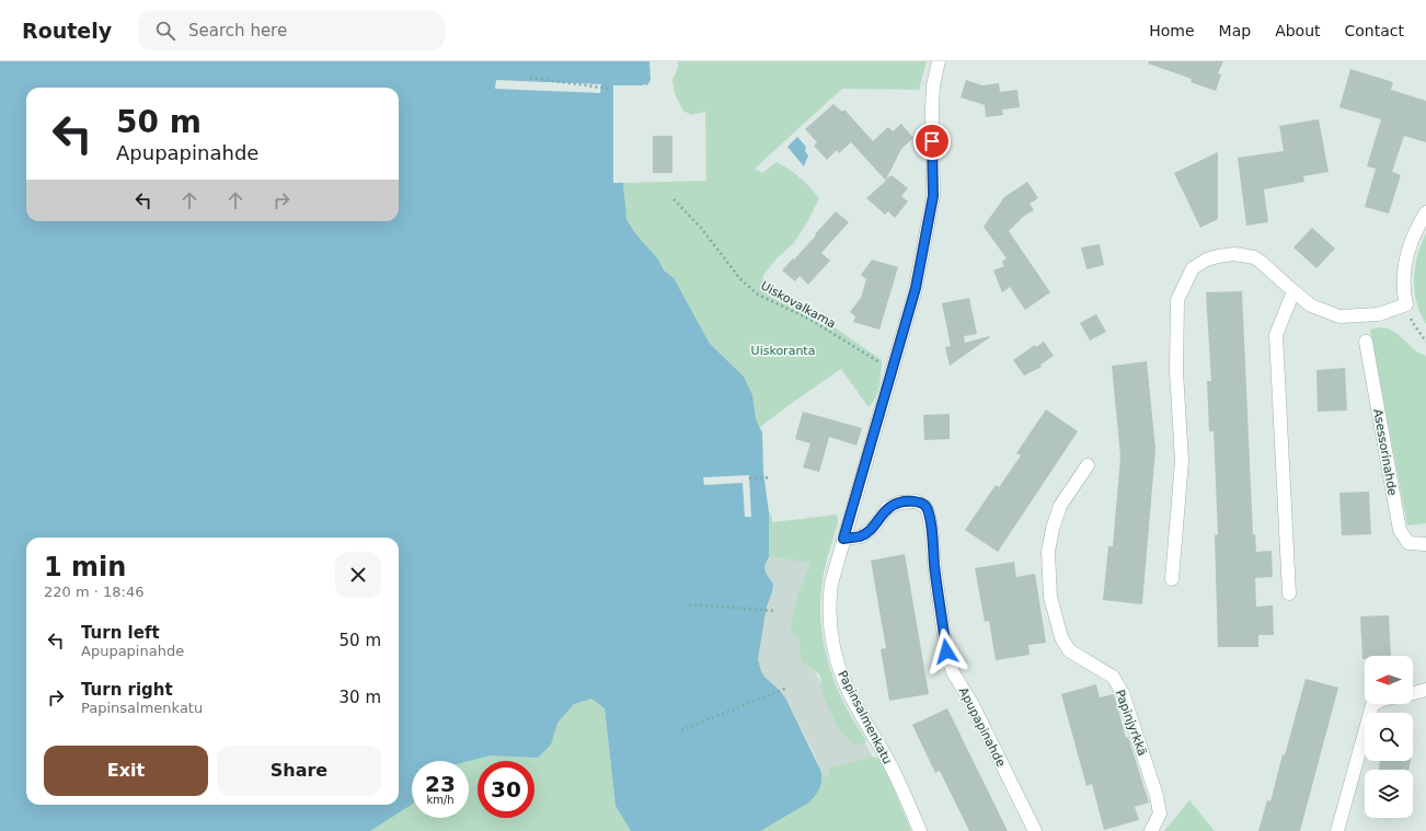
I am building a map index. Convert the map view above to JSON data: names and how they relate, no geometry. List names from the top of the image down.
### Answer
{
  "streets": {
    "street": [
      "Asessorinahde",
      "Papinsalmenkatu",
      "Papinjyrkkä",
      "Apupapinahde"
    ],
    "path": ["Uiskovalkama"]
  },
  "crossings": [
    ["Uiskovalkama", "Papinsalmenkatu"],
    ["Papinsalmenkatu", "Apupapinahde"]
  ],
  "parks": ["Uiskoranta"],
  "north": "left",
  "page": {
    "header": "Routely",
    "search": "Search here",
    "nav": [
      "Home",
      "Map",
      "About",
      "Contact"
    ],
    "turn": ["50 m", "Apupapinahde"],
    "heading": ["1 min", "220 m · 18:46"],
    "list": [
      {
        "name": "Turn left",
        "note": "Apupapinahde",
        "value": "50 m"
      },
      {
        "name": "Turn right",
        "note": "Papinsalmenkatu",
        "value": "30 m"
      }
    ],
    "buttons": ["Exit", "Share"],
    "speed": "23 km/h",
    "limit": "30"
  }
}
